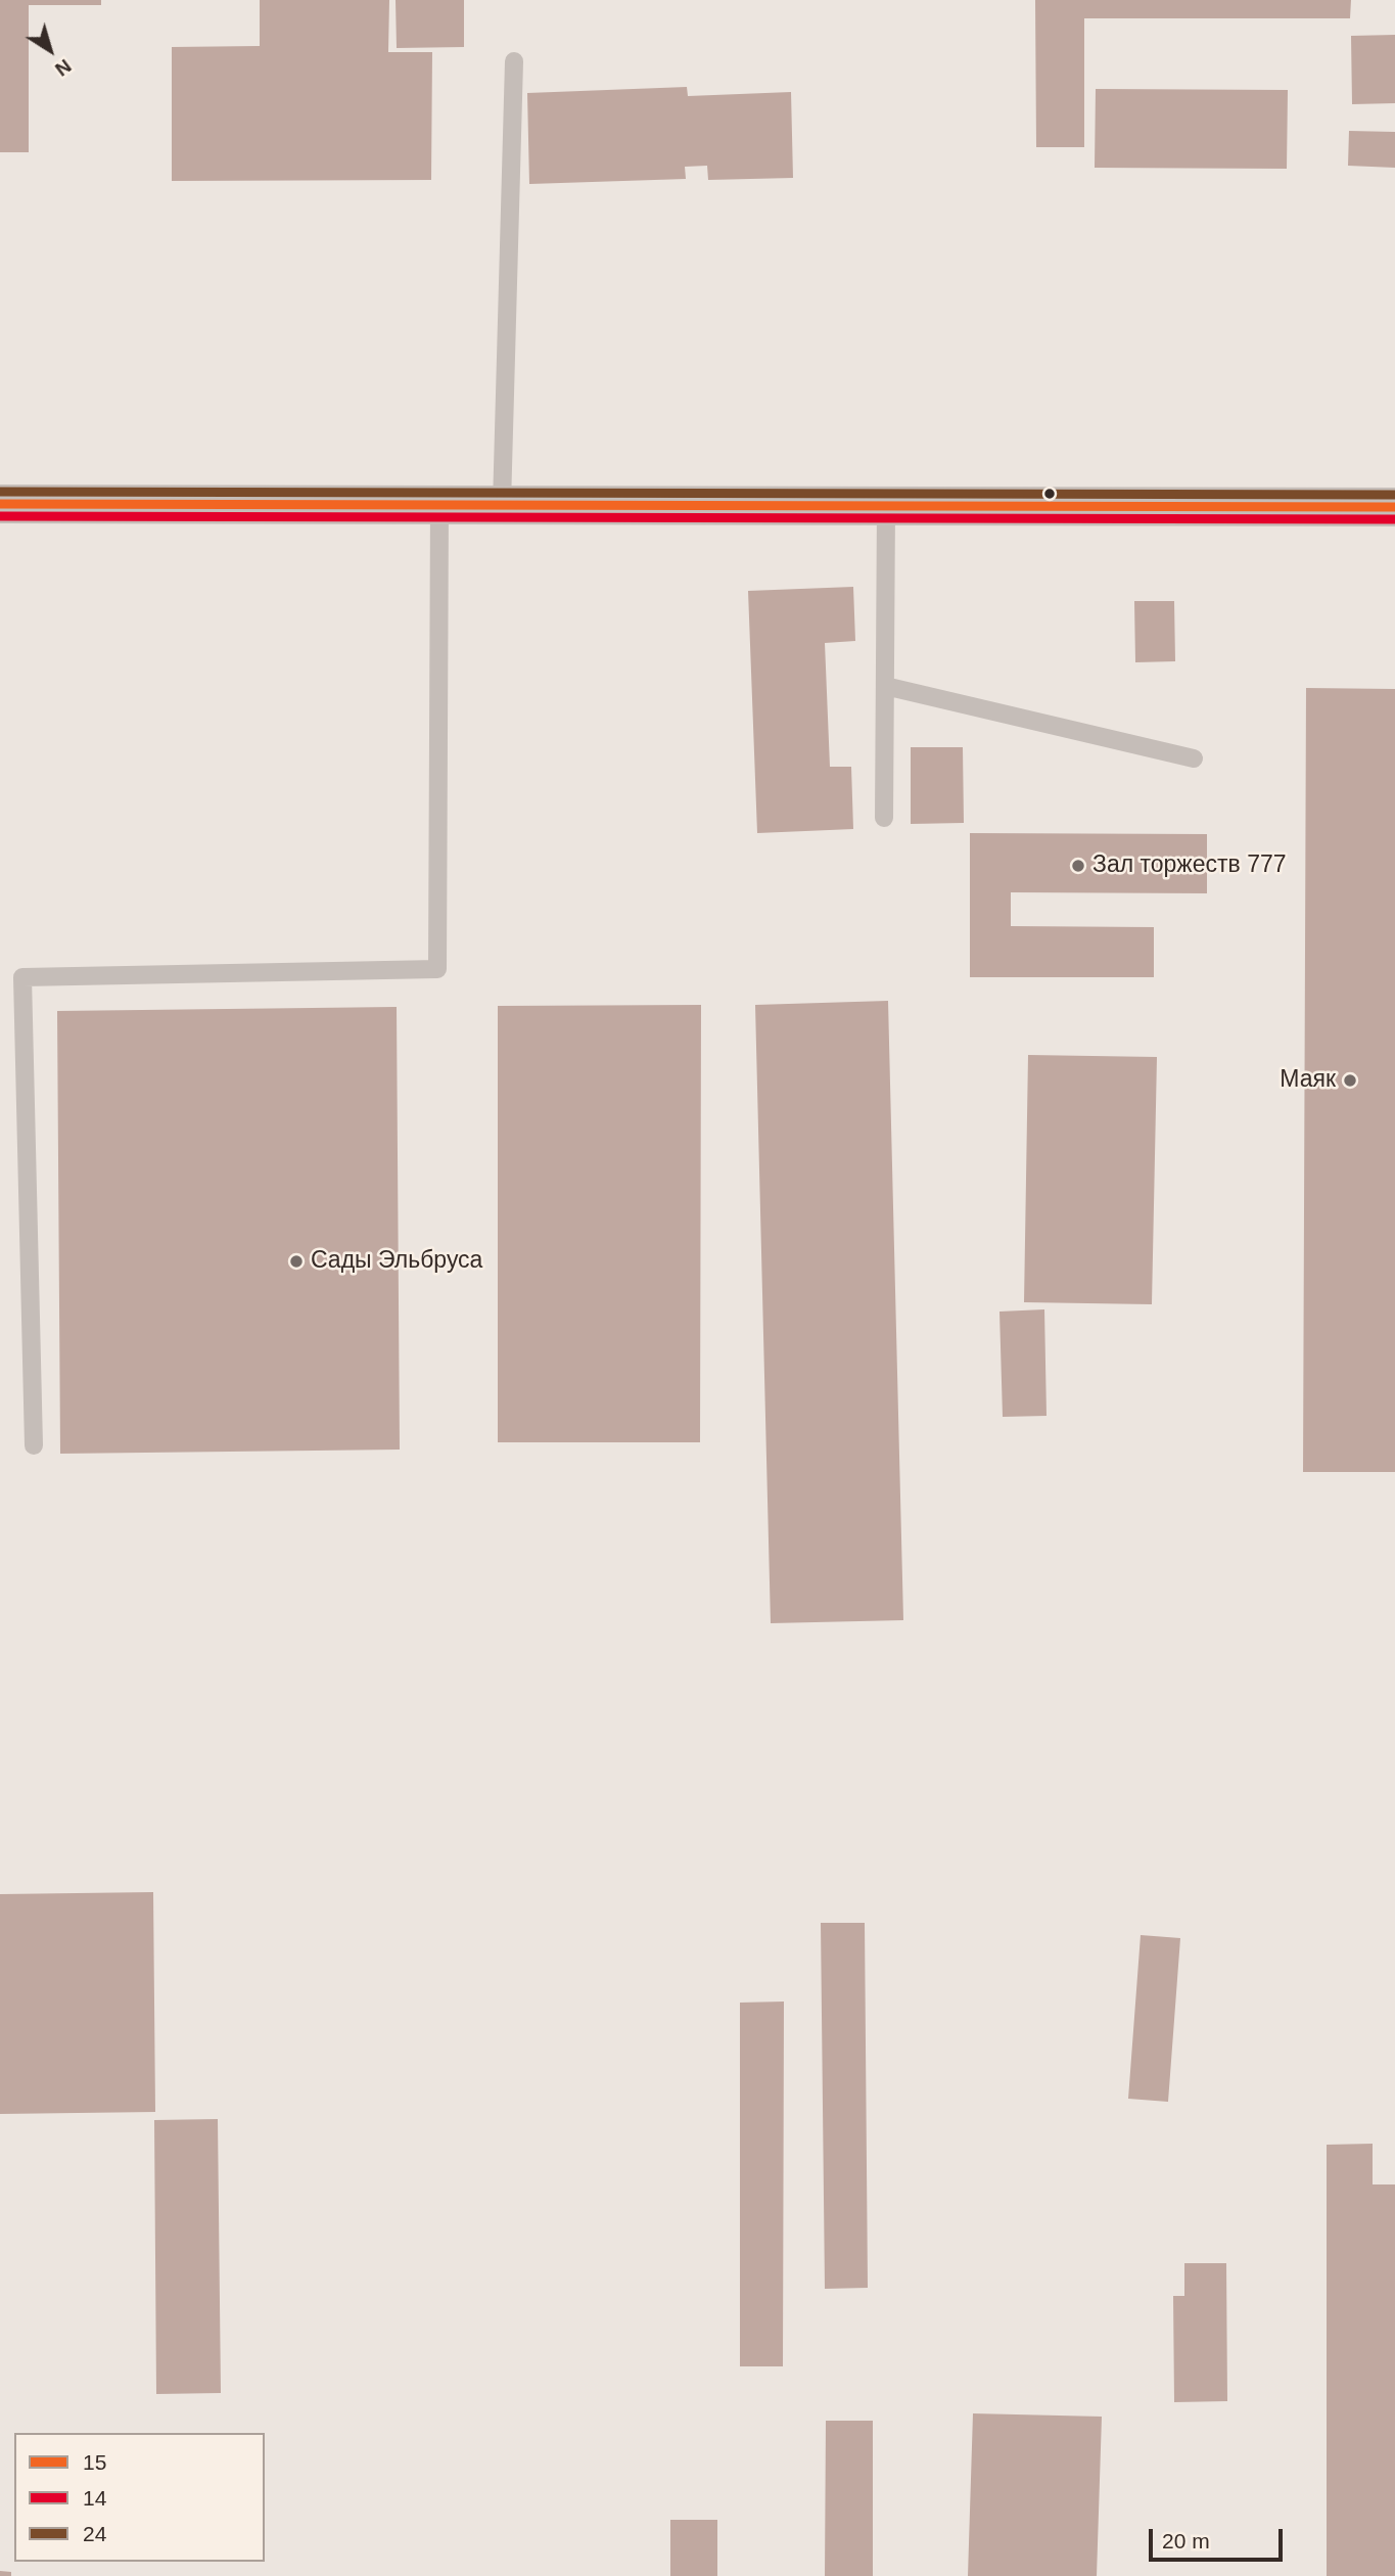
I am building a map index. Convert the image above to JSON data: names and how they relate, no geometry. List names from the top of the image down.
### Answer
{
  "places": ["Зал торжеств 777", "Маяк", "Сады Эльбруса"],
  "lines": ["transit line 24", "transit line 15", "transit line 14"],
  "legend": ["15", "14", "24"],
  "scale_bar": "20 m",
  "north": "bottom right"
}
